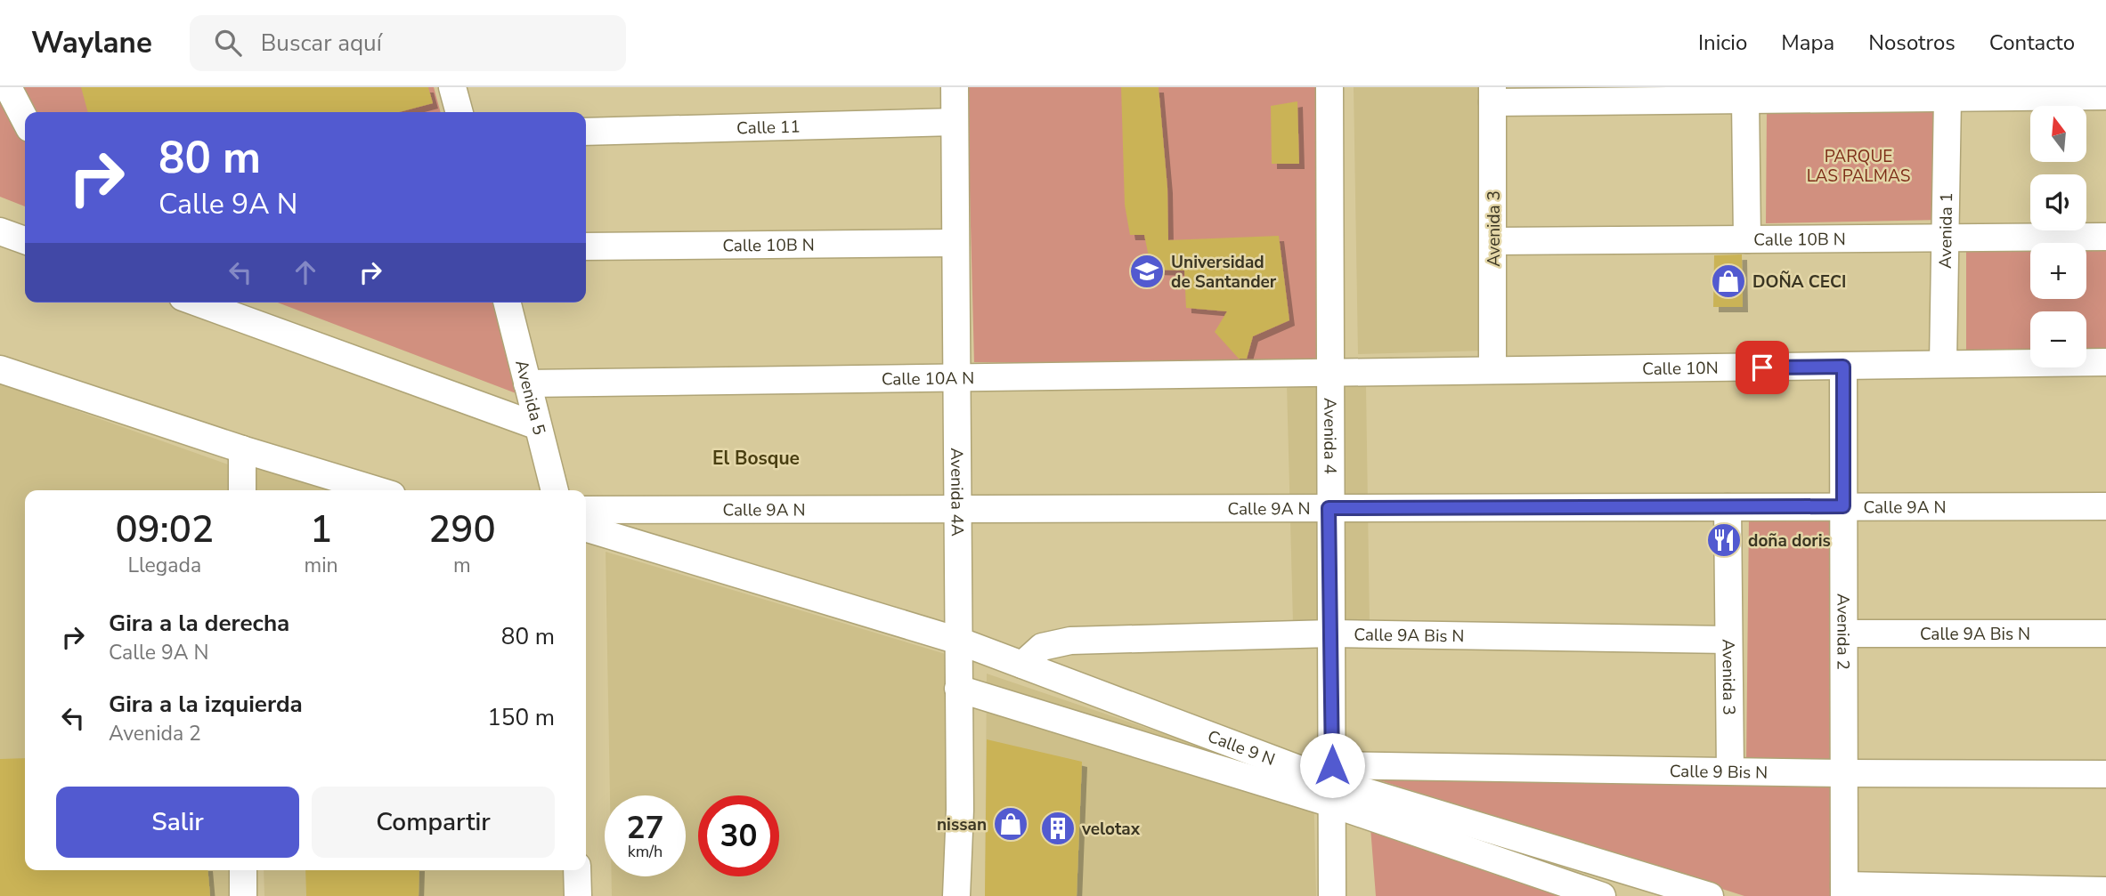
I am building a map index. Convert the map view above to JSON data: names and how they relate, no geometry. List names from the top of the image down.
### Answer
{
  "streets": {
    "street": [
      "Calle 11",
      "Avenida 3",
      "Avenida 1",
      "Calle 10B N",
      "Calle 10N",
      "Calle 10A N",
      "Avenida 5",
      "Avenida 4",
      "Avenida 4A",
      "Calle 9A N",
      "Avenida 2",
      "Calle 9A Bis N",
      "Calle 9 N",
      "Calle 9 Bis N"
    ]
  },
  "crossings": [
    ["Calle 11", "Avenida 4A"],
    ["Avenida 3", "Calle 10B N"],
    ["Avenida 3", "Calle 10N"],
    ["Avenida 3", "Calle 9A N"],
    ["Avenida 3", "Calle 9A Bis N"],
    ["Avenida 3", "Calle 9 Bis N"],
    ["Avenida 1", "Calle 10B N"],
    ["Avenida 1", "Calle 10N"],
    ["Calle 10B N", "Avenida 4A"],
    ["Calle 10N", "Calle 10A N"],
    ["Calle 10N", "Avenida 4"],
    ["Calle 10N", "Avenida 2"],
    ["Calle 10A N", "Avenida 5"],
    ["Calle 10A N", "Avenida 4"],
    ["Calle 10A N", "Avenida 4A"],
    ["Avenida 4", "Calle 9A N"],
    ["Avenida 4", "Calle 9A Bis N"],
    ["Avenida 4", "Calle 9 N"],
    ["Avenida 4", "Calle 9 Bis N"],
    ["Avenida 4A", "Calle 9A N"],
    ["Avenida 4A", "Calle 9 N"],
    ["Calle 9A N", "Avenida 2"],
    ["Avenida 2", "Calle 9A Bis N"],
    ["Avenida 2", "Calle 9 Bis N"],
    ["Calle 9A Bis N", "Calle 9 N"],
    ["Calle 9 N", "Calle 9 Bis N"]
  ],
  "districts": ["El Bosque"],
  "parks": ["PARQUE LAS PALMAS"],
  "places": {
    "school or university": ["Universidad de Santander"],
    "shop": ["DOÑA CECI", "nissan"],
    "restaurant": ["doña doris"],
    "building": ["velotax"]
  },
  "north": "top",
  "page": {
    "header": "Waylane",
    "search": "Buscar aquí",
    "nav": [
      "Inicio",
      "Mapa",
      "Nosotros",
      "Contacto"
    ],
    "map_buttons": ["+", "−"],
    "turn": ["80 m", "Calle 9A N"],
    "eta": [
      "09:02",
      "Llegada",
      "1",
      "min",
      "290",
      "m"
    ],
    "list": [
      {
        "name": "Gira a la derecha",
        "note": "Calle 9A N",
        "value": "80 m"
      },
      {
        "name": "Gira a la izquierda",
        "note": "Avenida 2",
        "value": "150 m"
      }
    ],
    "buttons": ["Salir", "Compartir"],
    "speed": "27 km/h",
    "limit": "30"
  }
}
